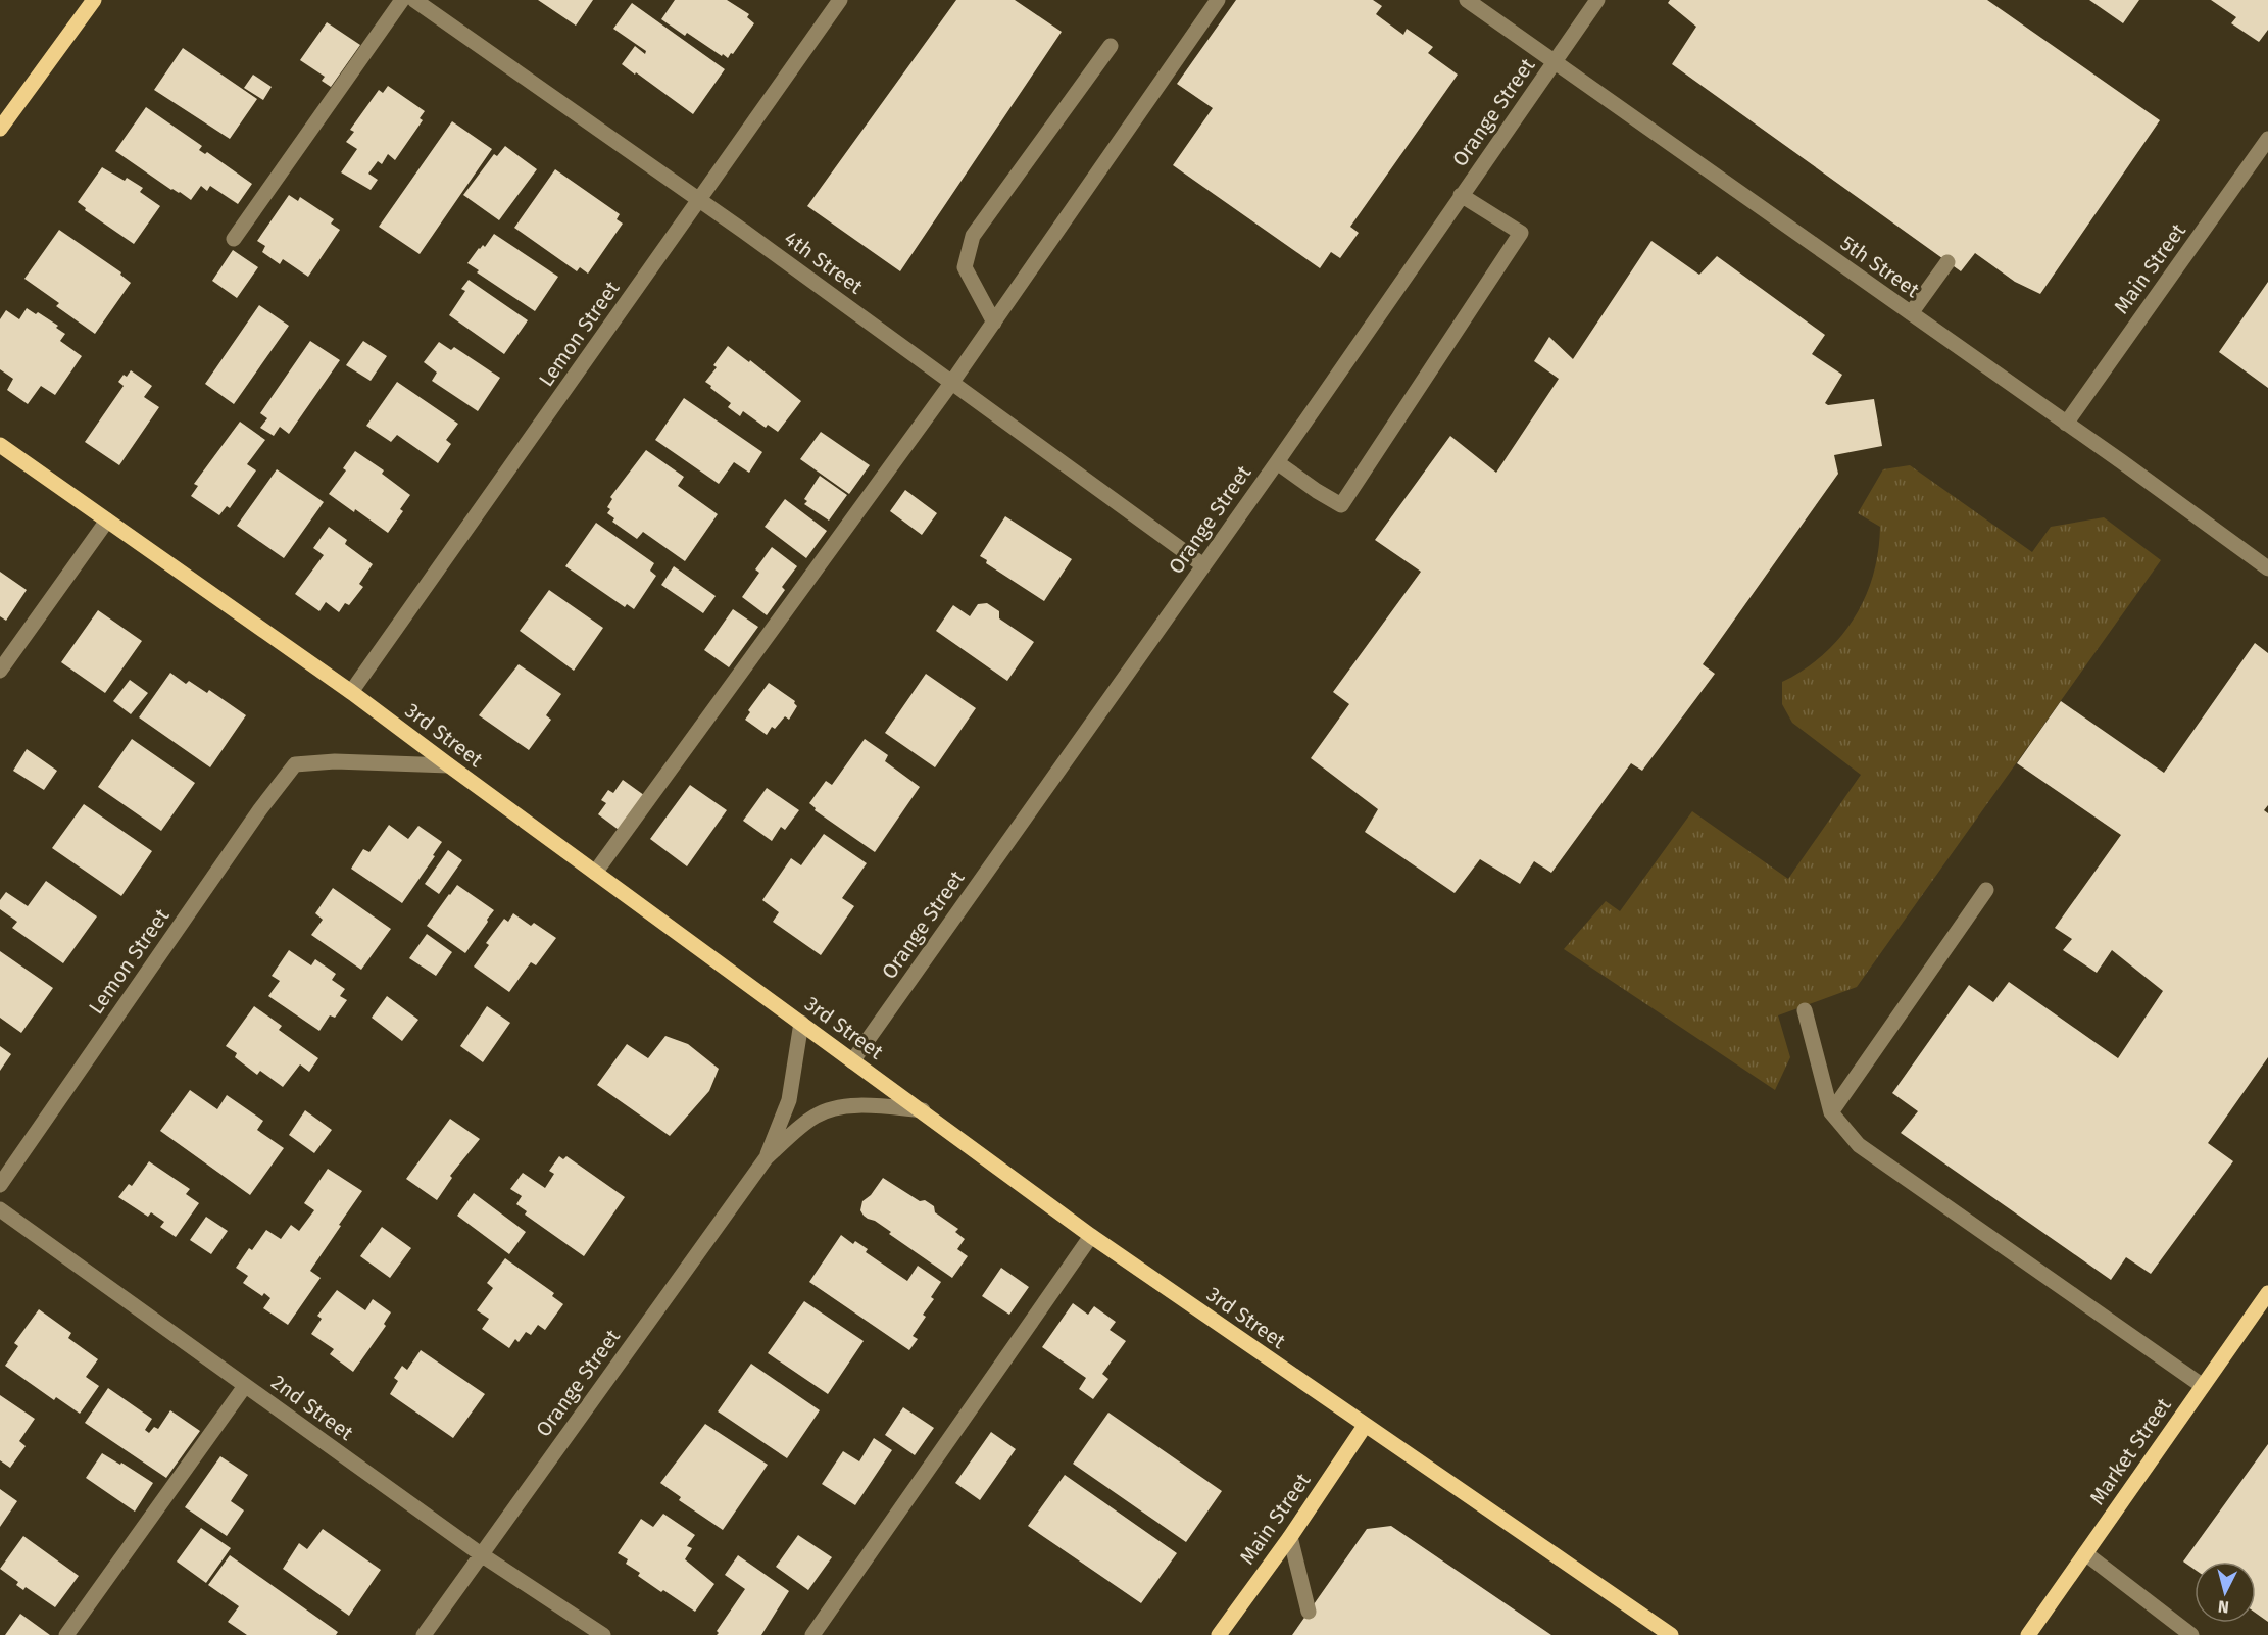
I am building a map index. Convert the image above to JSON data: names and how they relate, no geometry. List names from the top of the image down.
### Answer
{
  "streets": {
    "main road": ["Main Street", "3rd Street", "Market Street"],
    "street": [
      "Orange Street",
      "4th Street",
      "5th Street",
      "Lemon Street",
      "2nd Street"
    ]
  },
  "crossings": [
    ["Orange Street", "4th Street"],
    ["Orange Street", "5th Street"],
    ["Orange Street", "3rd Street"],
    ["Orange Street", "2nd Street"],
    ["4th Street", "Lemon Street"],
    ["5th Street", "Main Street"],
    ["Main Street", "3rd Street"],
    ["Lemon Street", "3rd Street"]
  ],
  "north": "bottom"
}
